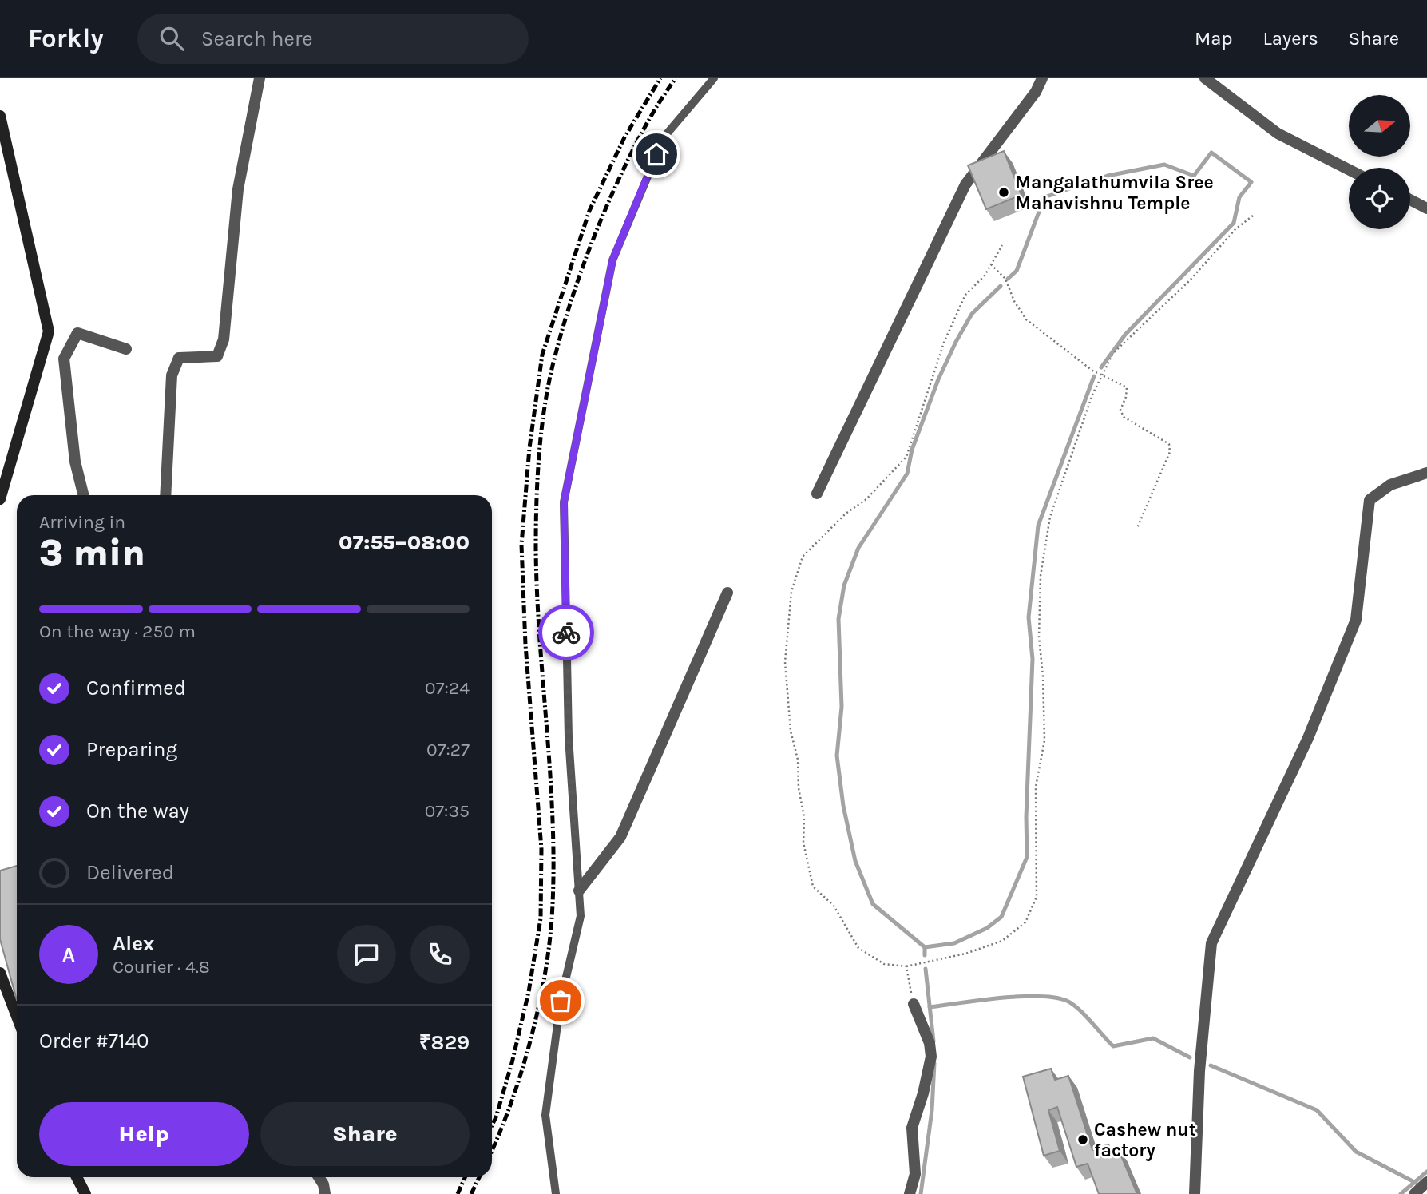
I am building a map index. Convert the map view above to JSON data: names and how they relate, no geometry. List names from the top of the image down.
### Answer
{
  "places": ["Mangalathumvila Sree Mahavishnu Temple", "Cashew nut factory"],
  "north": "right",
  "page": {
    "header": "Forkly",
    "search": "Search here",
    "nav": ["Map", "Layers", "Share"],
    "heading": ["3 min", "Arriving in", "07:55–08:00"],
    "panel": [
      "Alex",
      "Courier · 4.8",
      "Order #7140",
      "₹829"
    ],
    "bar": "On the way · 250 m",
    "list": [
      ["Confirmed", "07:24"],
      ["Preparing", "07:27"],
      ["On the way", "07:35"],
      "Delivered"
    ],
    "round": "A",
    "buttons": ["Help", "Share"]
  }
}
